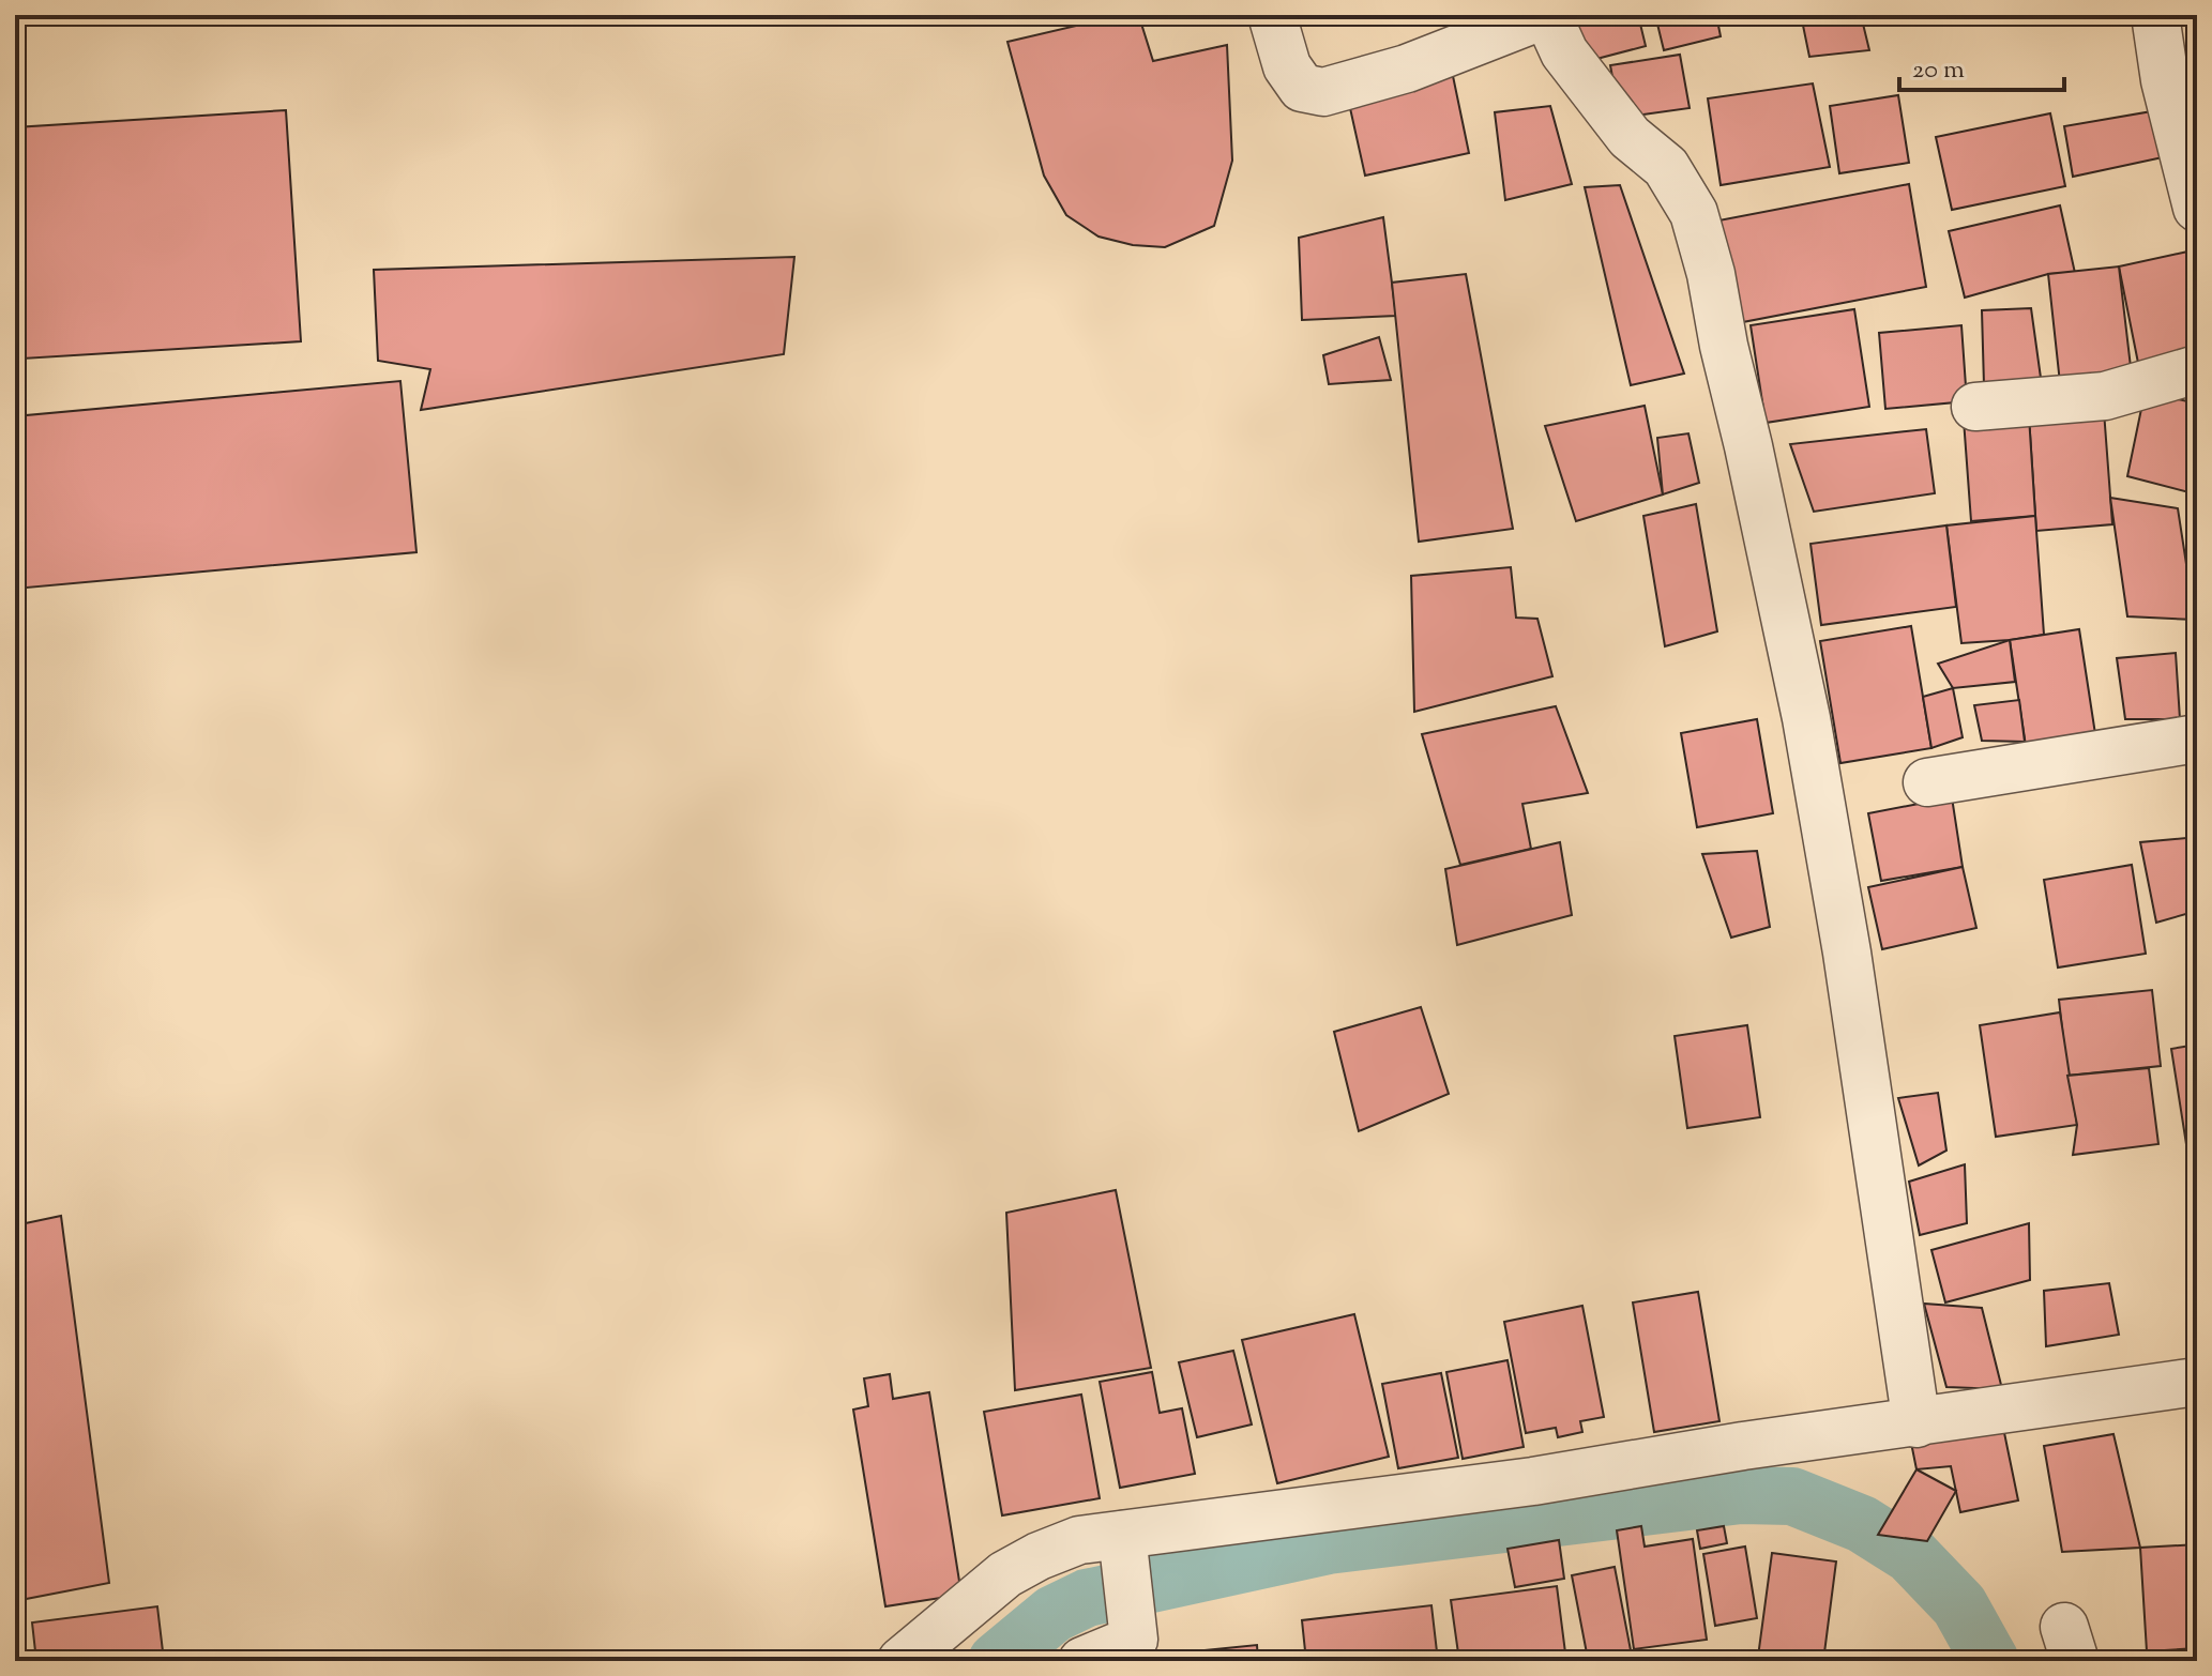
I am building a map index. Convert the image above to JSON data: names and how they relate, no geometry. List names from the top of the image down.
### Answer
{
  "scale_bar": "20 m"
}
